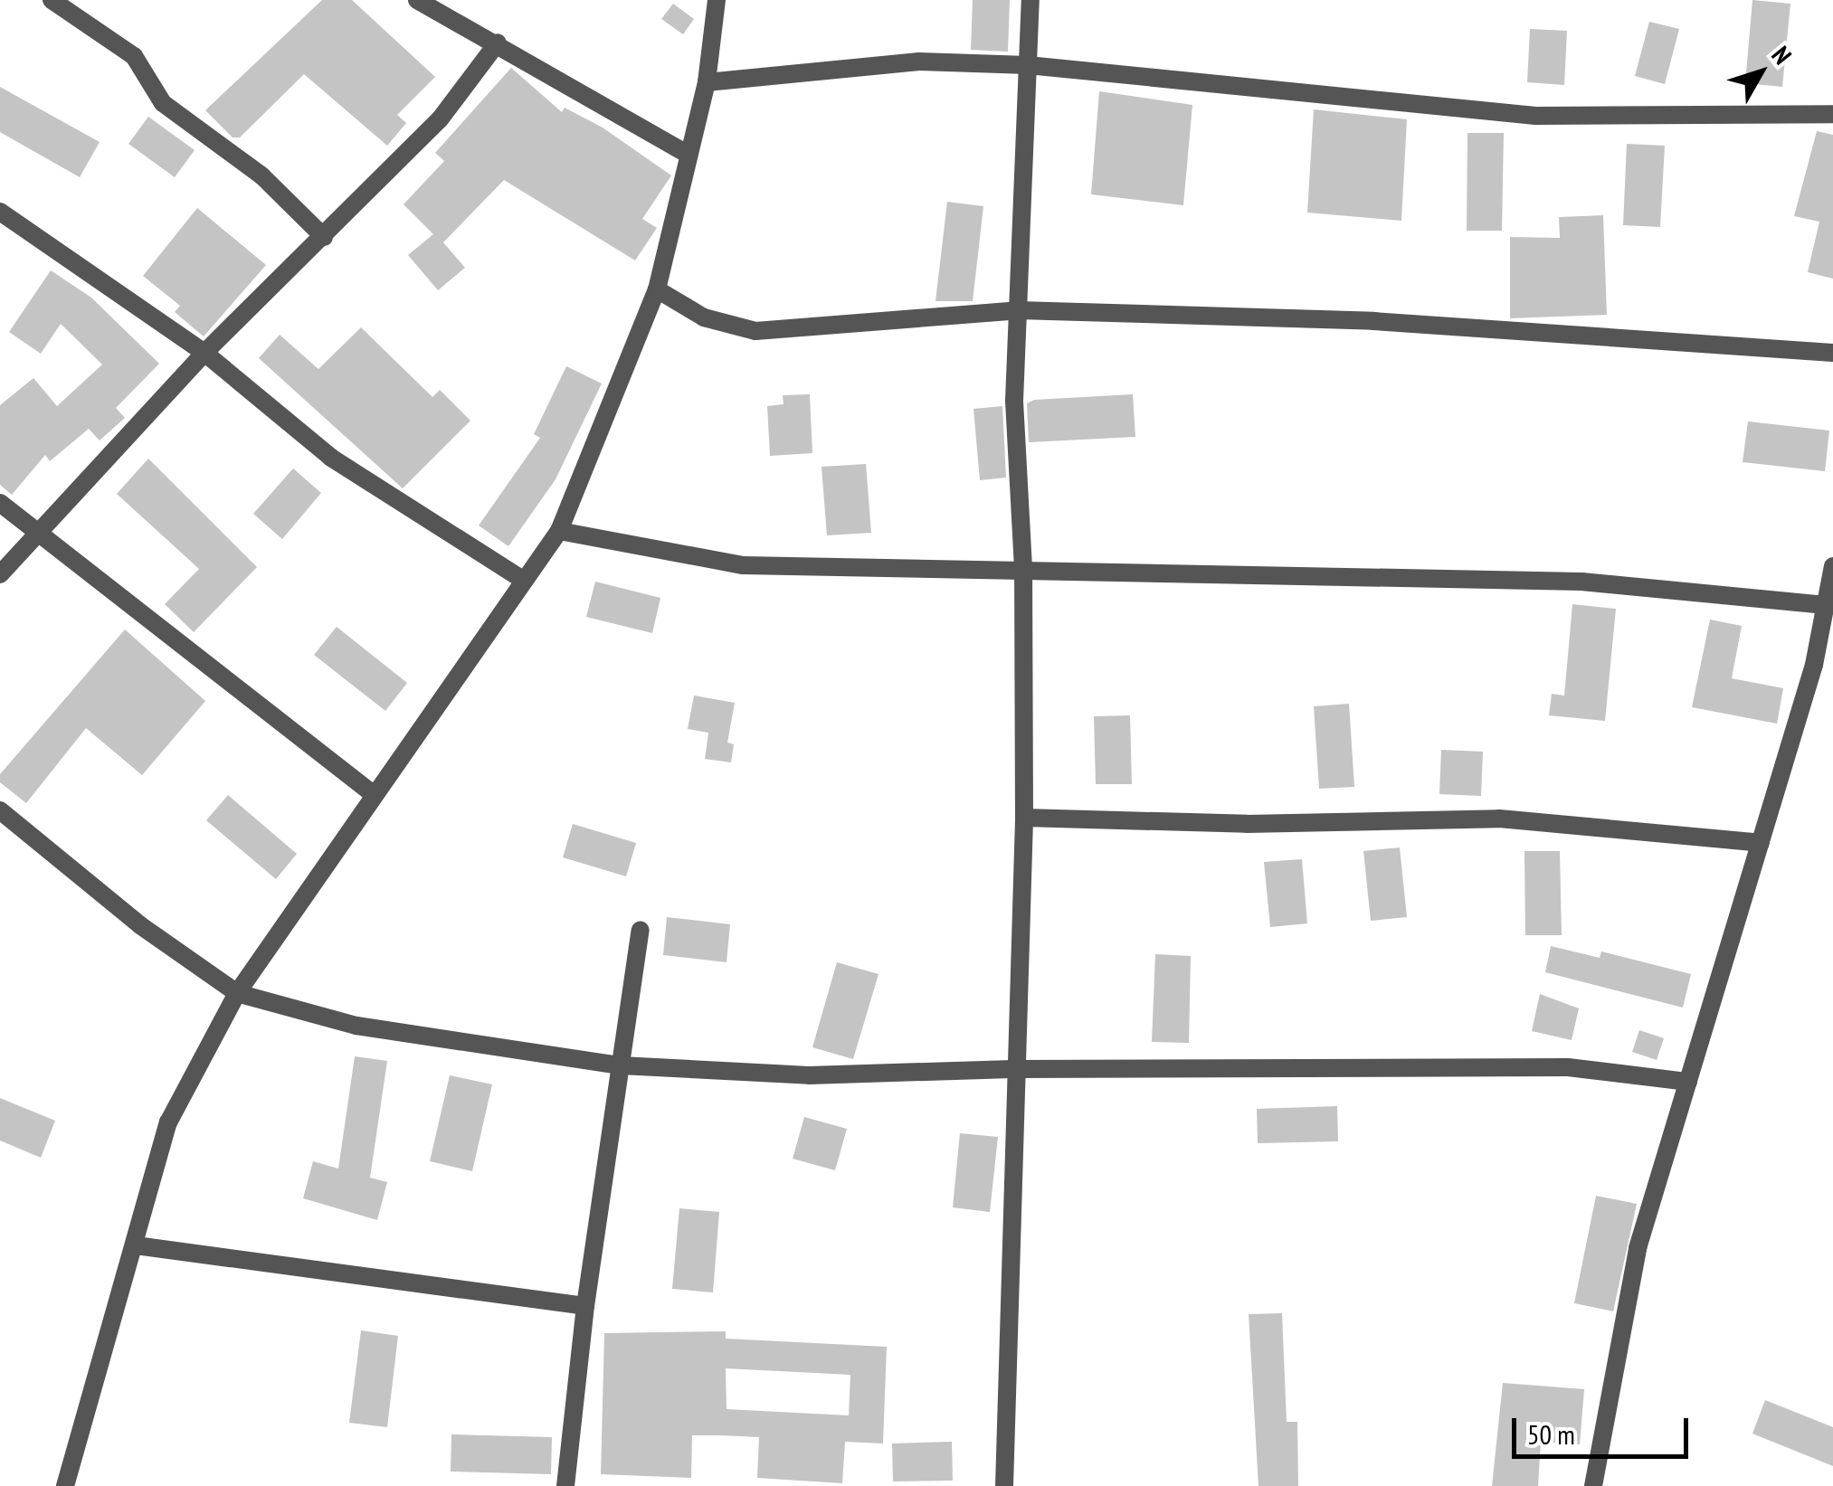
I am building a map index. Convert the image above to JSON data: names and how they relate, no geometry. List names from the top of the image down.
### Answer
{
  "scale_bar": "50 m",
  "north": "top right"
}
